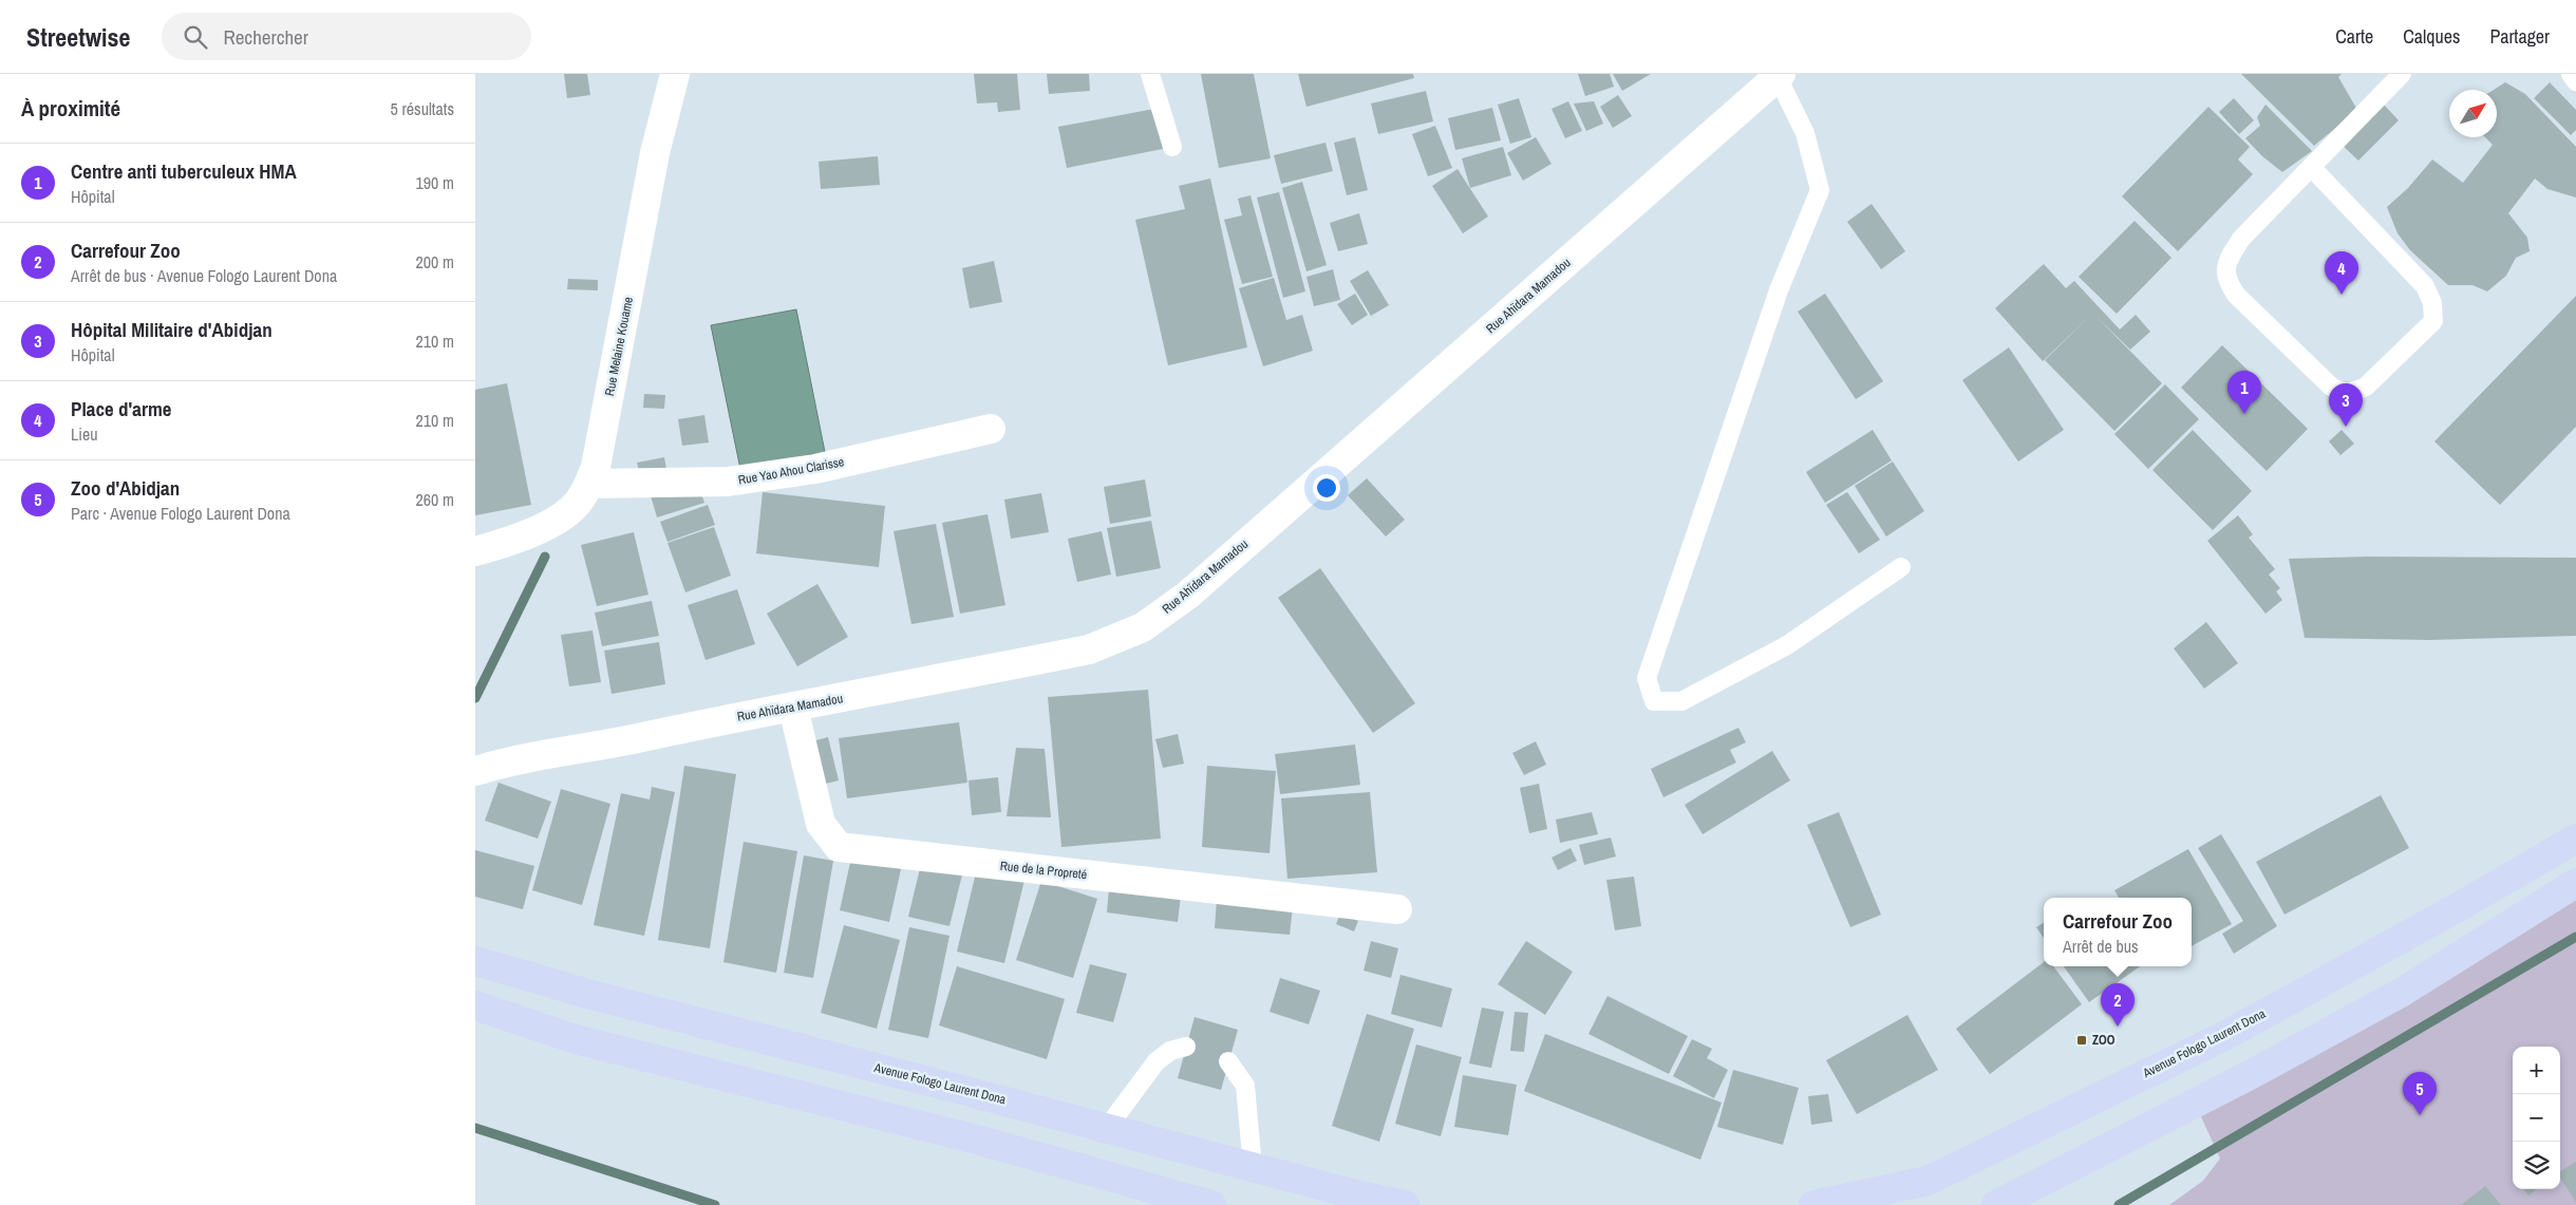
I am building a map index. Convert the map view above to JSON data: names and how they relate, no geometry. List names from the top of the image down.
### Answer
{
  "streets": {
    "main road": ["Avenue Fologo Laurent Dona"],
    "street": [
      "Rue Ahïdara Mamadou",
      "Rue Melaine Kouame",
      "Rue Yao Ahou Clarisse",
      "Rue de la Propreté"
    ]
  },
  "crossings": [
    ["Rue Ahïdara Mamadou", "Rue de la Propreté"],
    ["Rue Melaine Kouame", "Rue Yao Ahou Clarisse"]
  ],
  "places": {
    "transit": ["ZOO"]
  },
  "north": "top right",
  "page": {
    "header": "Streetwise",
    "search": "Rechercher",
    "nav": ["Carte", "Calques", "Partager"],
    "heading": ["À proximité", "5 résultats"],
    "list": [
      {
        "mark": "1",
        "name": "Centre anti tuberculeux HMA",
        "note": "Hôpital",
        "value": "190 m"
      },
      {
        "mark": "2",
        "name": "Carrefour Zoo",
        "note": "Arrêt de bus · Avenue Fologo Laurent Dona",
        "value": "200 m"
      },
      {
        "mark": "3",
        "name": "Hôpital Militaire d'Abidjan",
        "note": "Hôpital",
        "value": "210 m"
      },
      {
        "mark": "4",
        "name": "Place d'arme",
        "note": "Lieu",
        "value": "210 m"
      },
      {
        "mark": "5",
        "name": "Zoo d'Abidjan",
        "note": "Parc · Avenue Fologo Laurent Dona",
        "value": "260 m"
      }
    ],
    "pins": [
      "4",
      "1",
      "3",
      "2",
      "5"
    ],
    "popup": ["Carrefour Zoo", "Arrêt de bus"],
    "map_buttons": ["+", "−"]
  }
}
